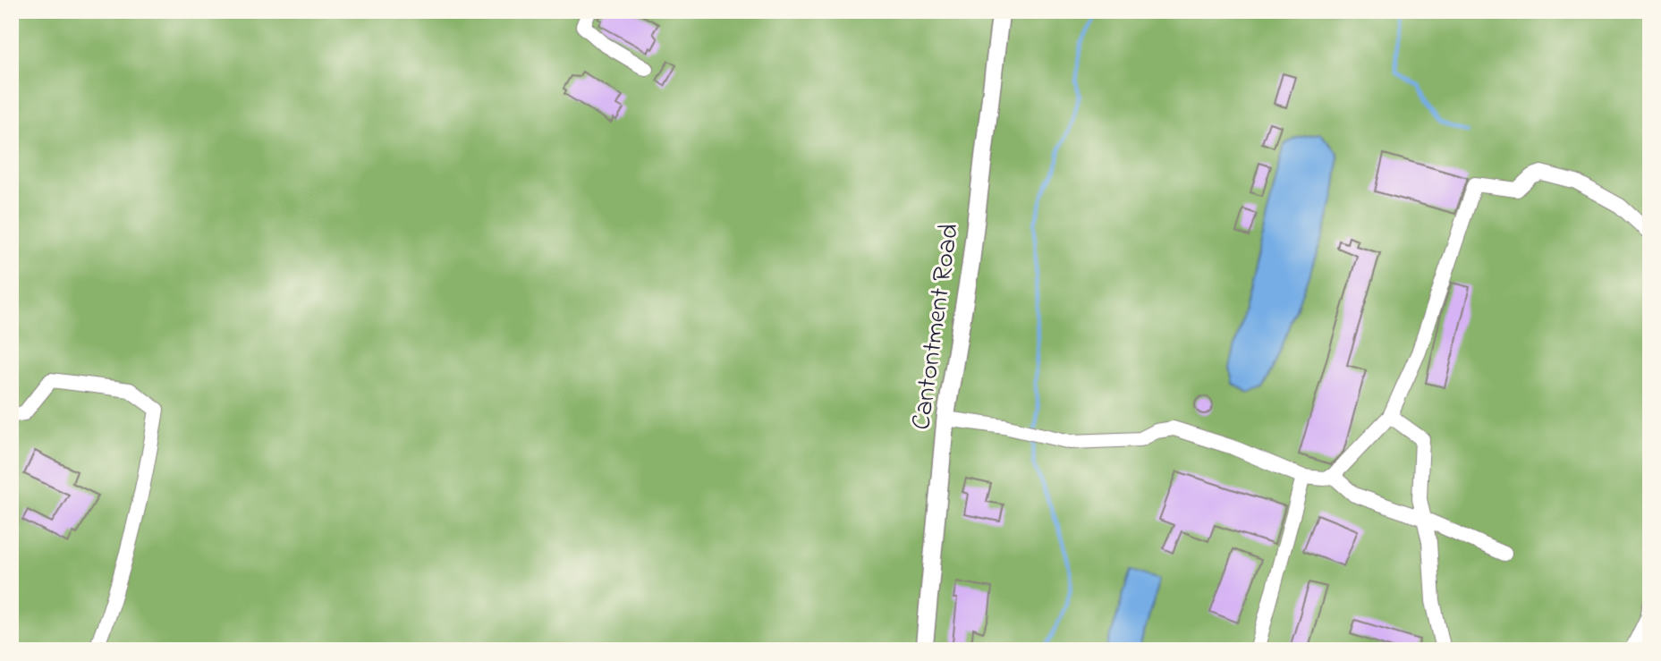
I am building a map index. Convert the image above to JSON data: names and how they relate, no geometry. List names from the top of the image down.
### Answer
{
  "streets": {
    "street": ["Cantontment Road"]
  }
}
